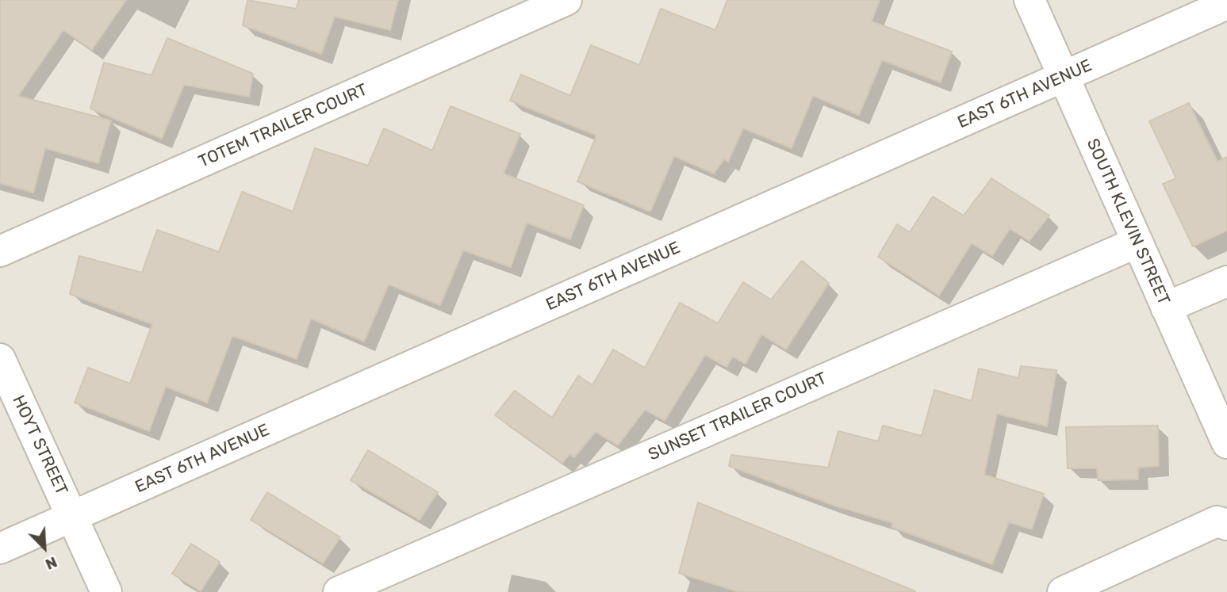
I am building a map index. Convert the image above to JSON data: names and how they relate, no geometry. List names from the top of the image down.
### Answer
{
  "streets": {
    "street": [
      "EAST 6TH AVENUE",
      "TOTEM TRAILER COURT",
      "SOUTH KLEVIN STREET",
      "SUNSET TRAILER COURT",
      "HOYT STREET"
    ]
  },
  "crossings": [
    ["EAST 6TH AVENUE", "SOUTH KLEVIN STREET"],
    ["EAST 6TH AVENUE", "HOYT STREET"],
    ["SOUTH KLEVIN STREET", "SUNSET TRAILER COURT"]
  ],
  "north": "bottom right"
}
